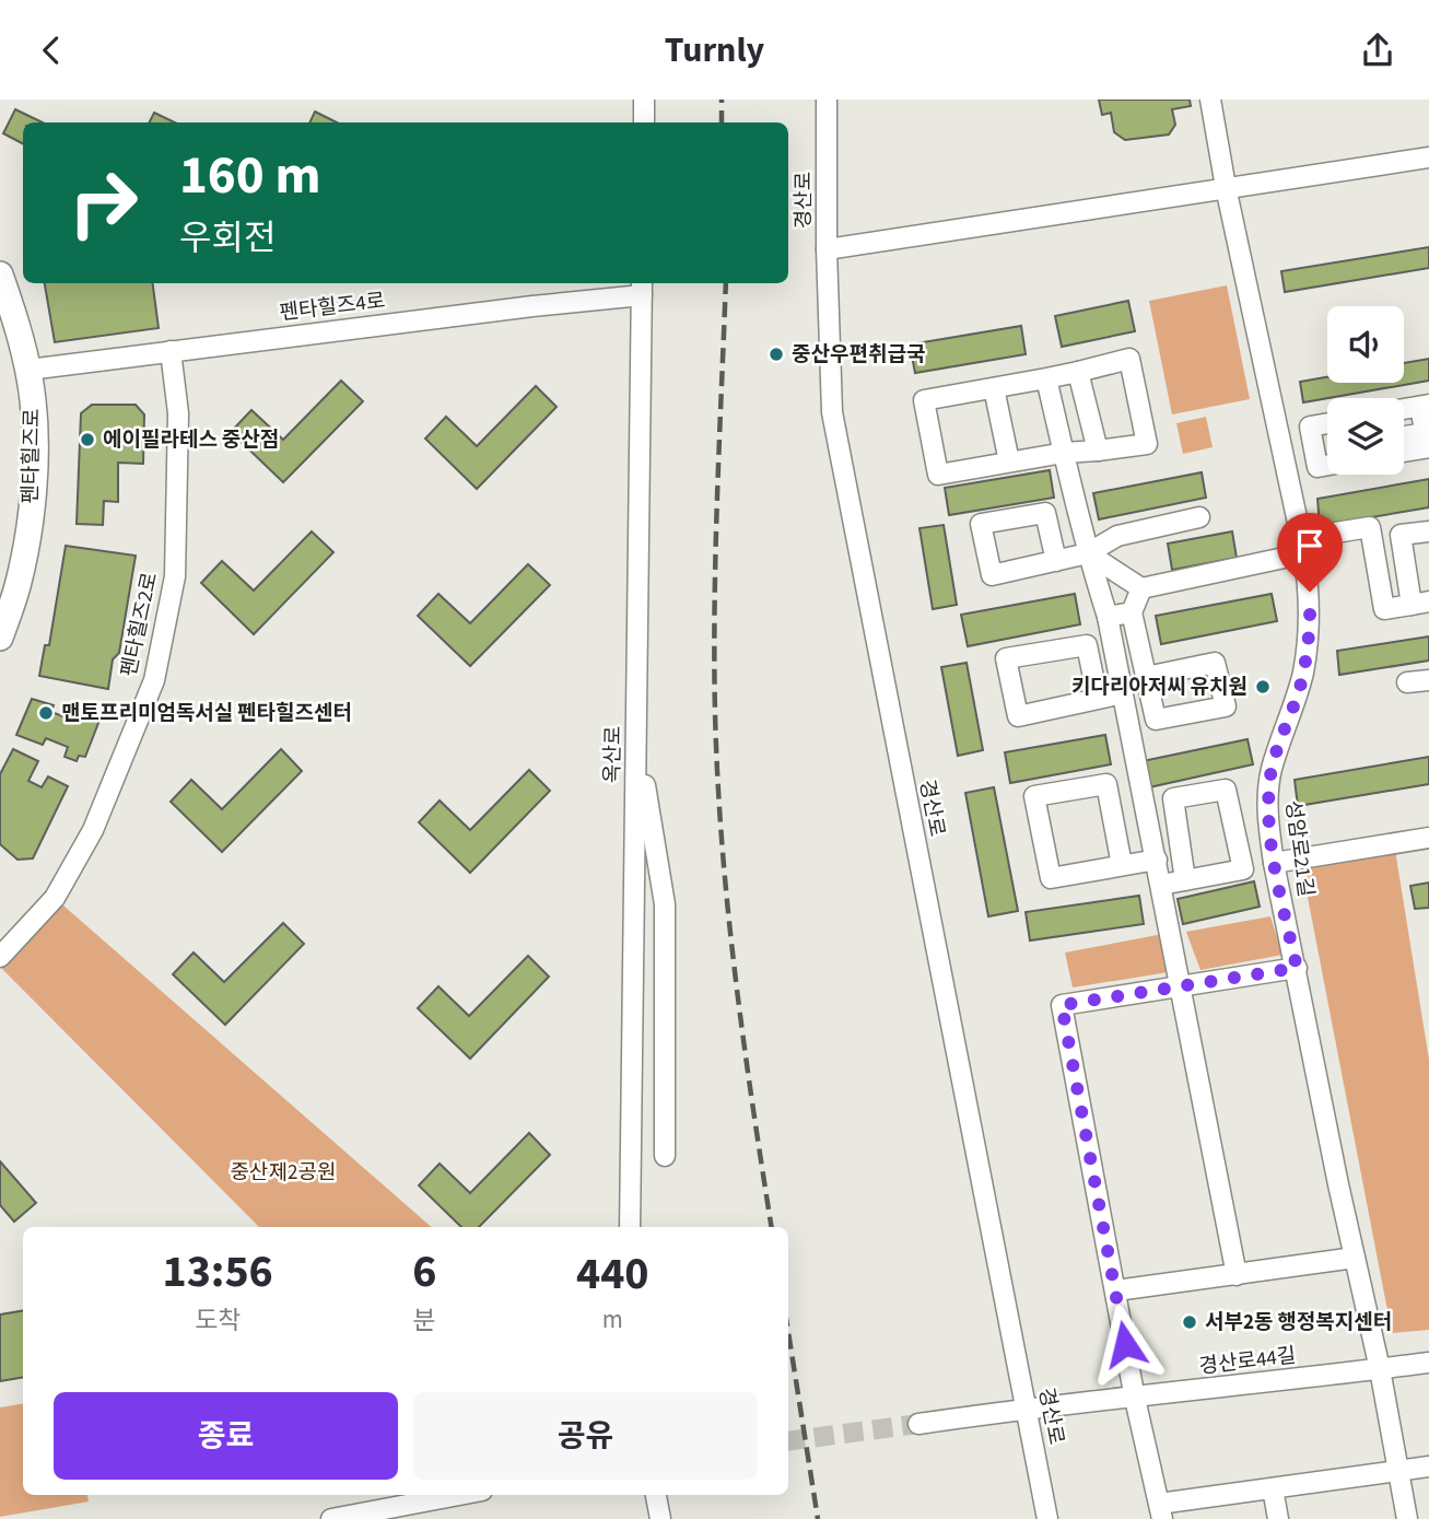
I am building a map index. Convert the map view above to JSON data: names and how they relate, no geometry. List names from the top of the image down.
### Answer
{
  "streets": {
    "main road": ["펜타힐즈로"],
    "street": [
      "경산로",
      "펜타힐즈4로",
      "펜타힐즈2로",
      "옥산로",
      "성암로21길",
      "경산로44길"
    ]
  },
  "crossings": [
    ["경산로", "경산로44길"],
    ["펜타힐즈4로", "펜타힐즈로"],
    ["펜타힐즈4로", "펜타힐즈2로"],
    ["펜타힐즈4로", "옥산로"],
    ["성암로21길", "경산로44길"]
  ],
  "parks": ["중산제2공원"],
  "places": [
    "중산우편취급국",
    "에이필라테스 중산점",
    "키다리아저씨 유치원",
    "맨토프리미엄독서실 펜타힐즈센터",
    "서부2동 행정복지센터"
  ],
  "page": {
    "header": "Turnly",
    "turn": ["160 m", "우회전"],
    "eta": [
      "13:56",
      "도착",
      "6",
      "분",
      "440",
      "m"
    ],
    "buttons": ["종료", "공유"]
  }
}
